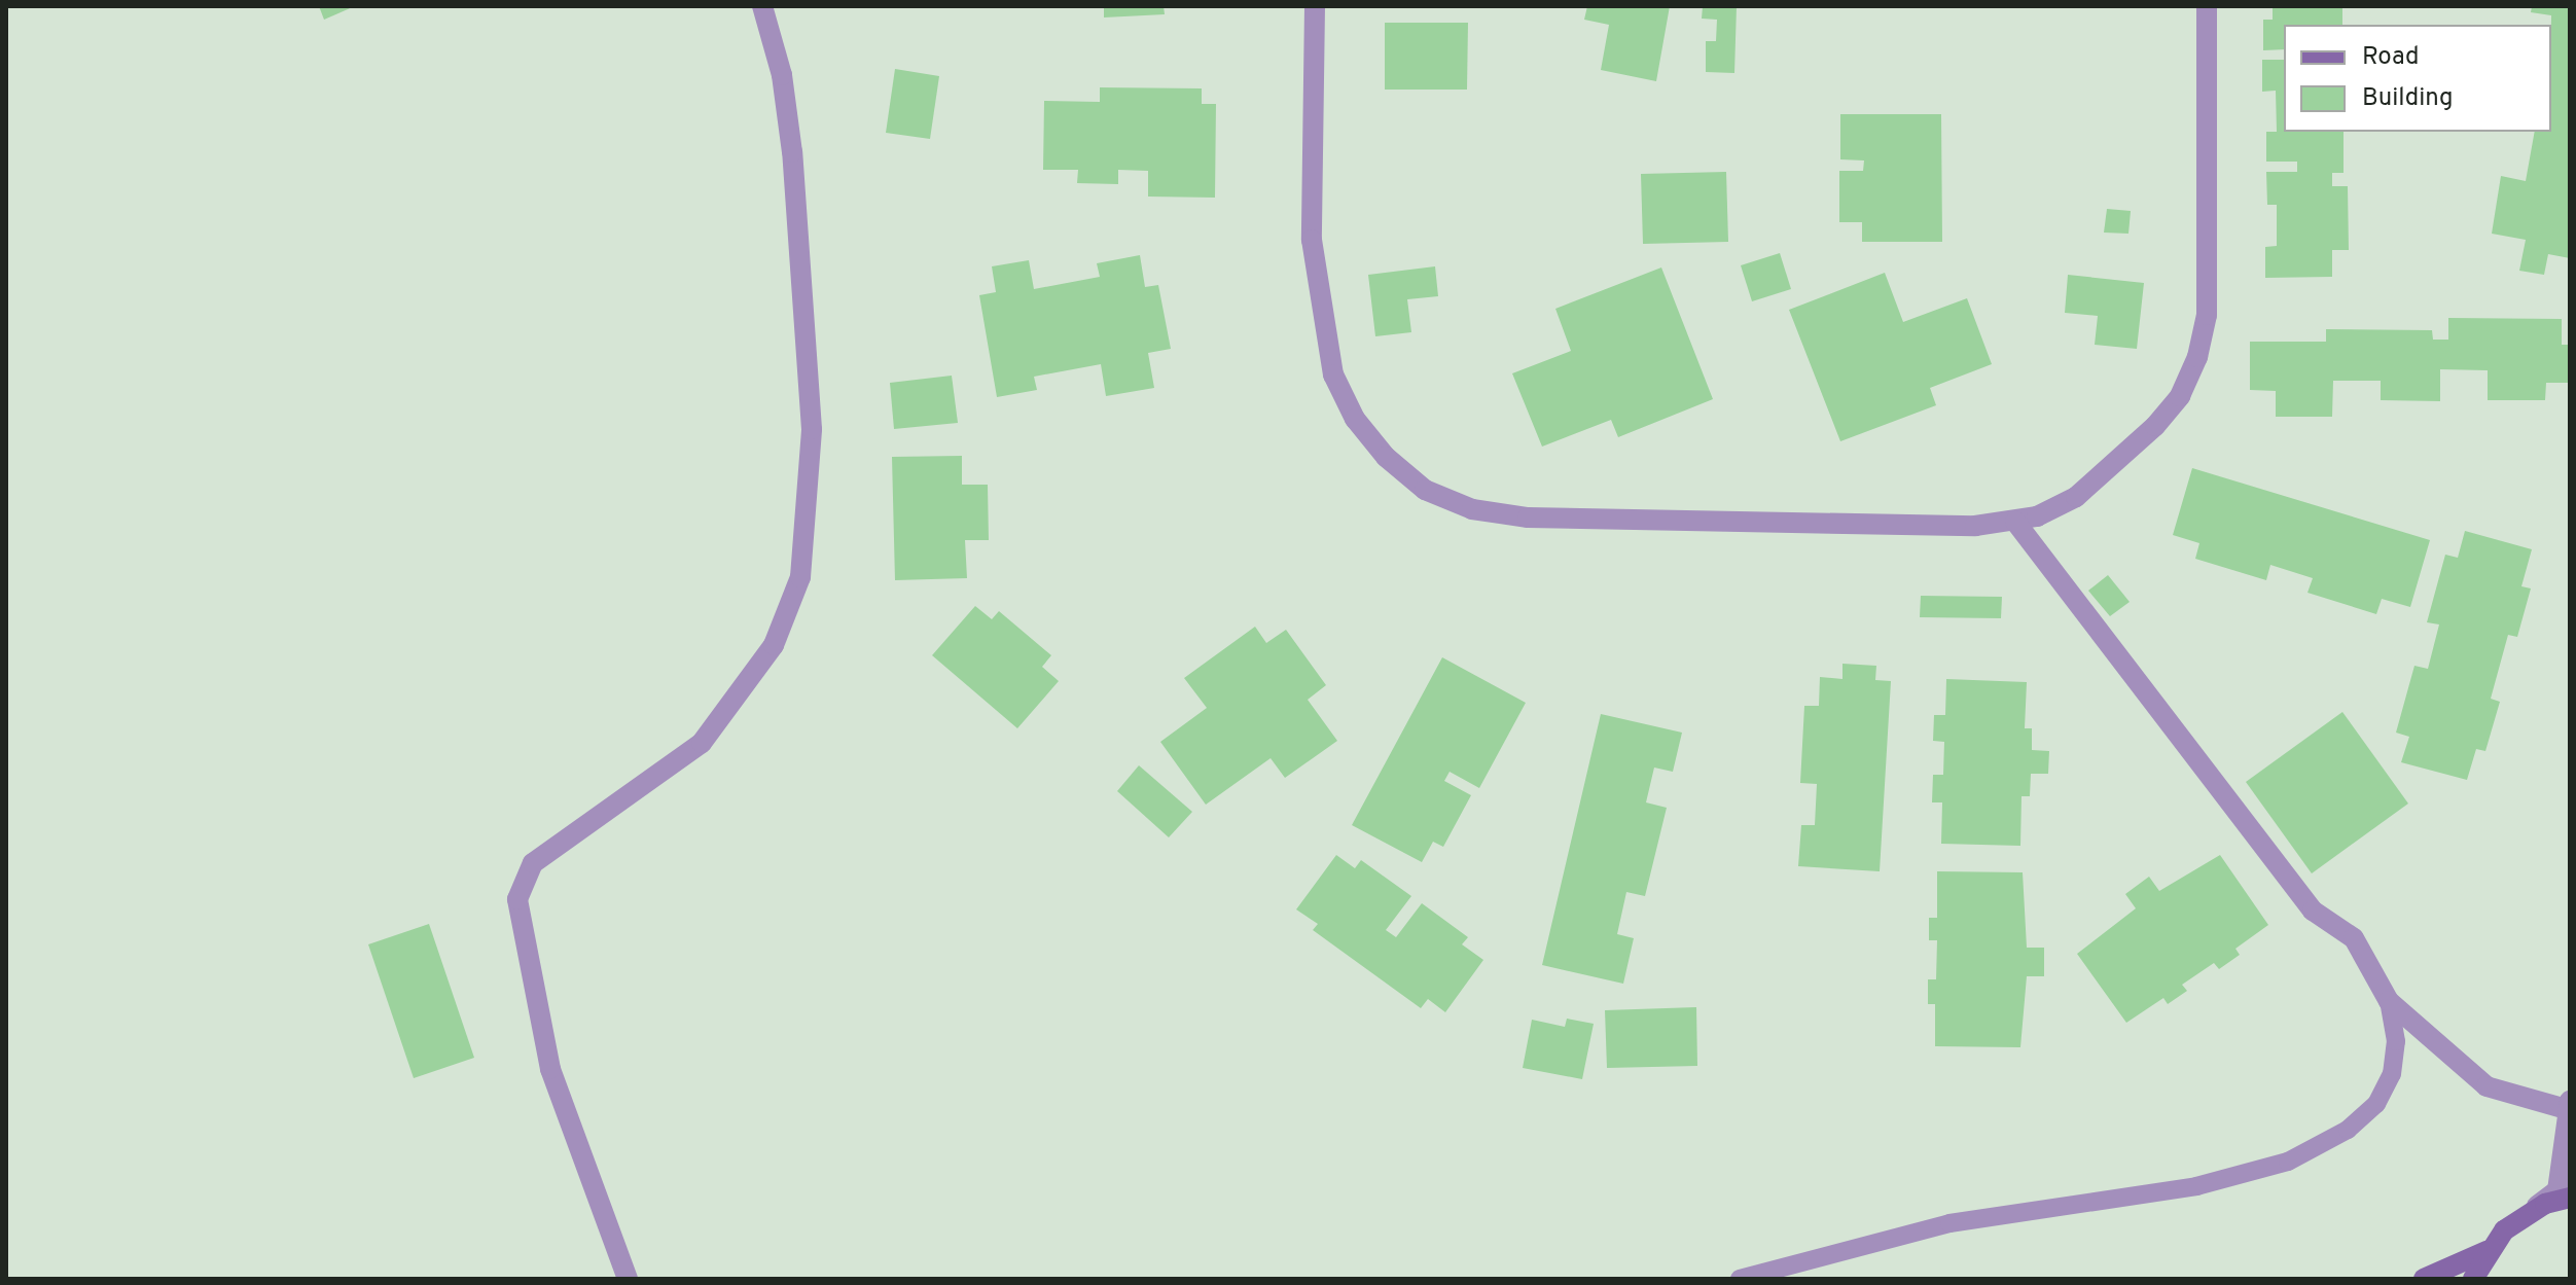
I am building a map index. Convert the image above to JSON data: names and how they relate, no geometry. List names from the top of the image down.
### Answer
{
  "legend": ["Road", "Building"]
}
